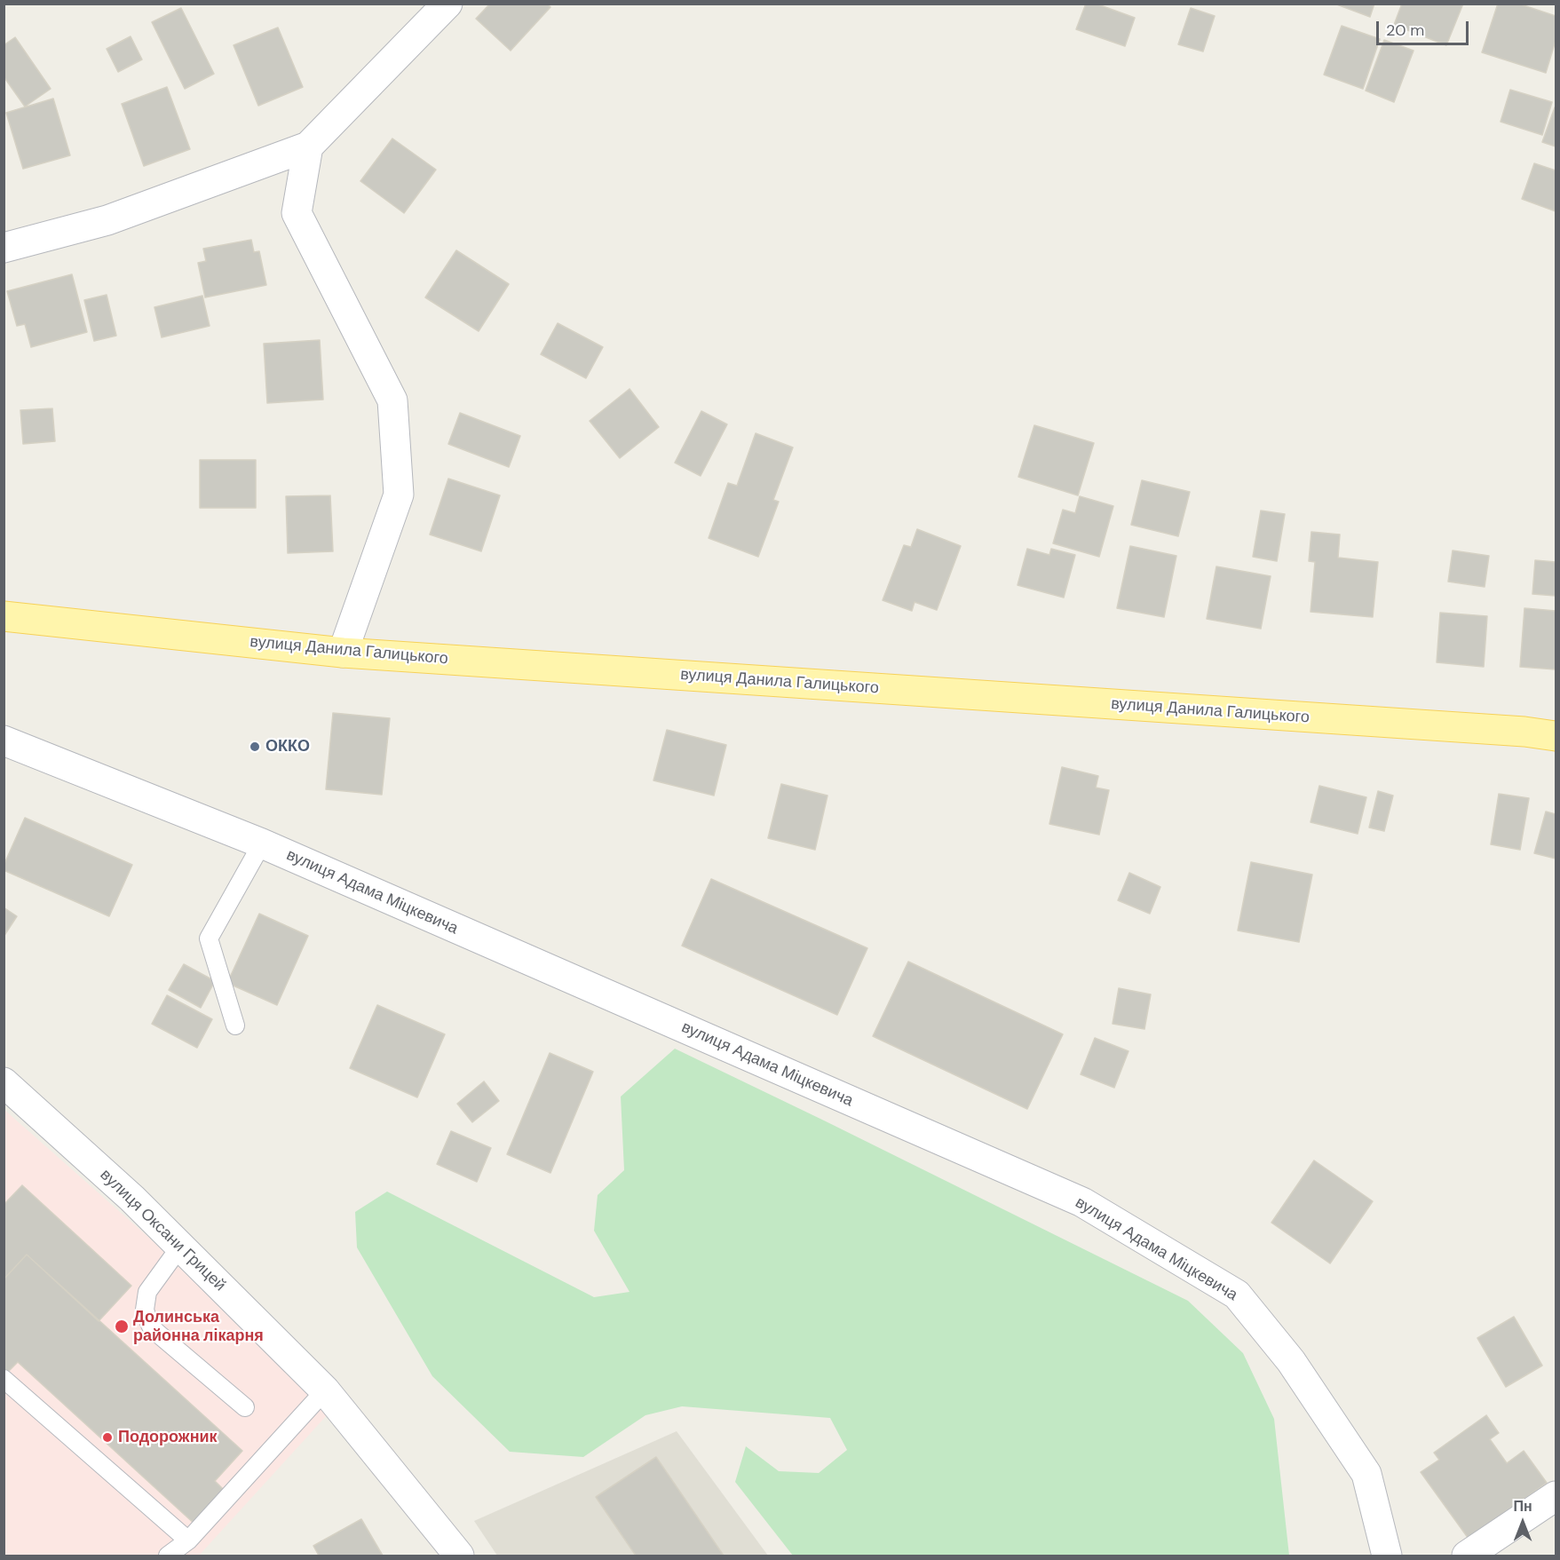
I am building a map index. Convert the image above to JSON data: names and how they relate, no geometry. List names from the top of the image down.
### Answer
{
  "streets": {
    "main road": ["вулиця Данила Галицького"],
    "street": ["вулиця Адама Міцкевича", "вулиця Оксани Грицей"]
  },
  "places": ["ОККО", "Долинська районна лікарня", "Подорожник"],
  "scale_bar": "20 m",
  "north": "top"
}
